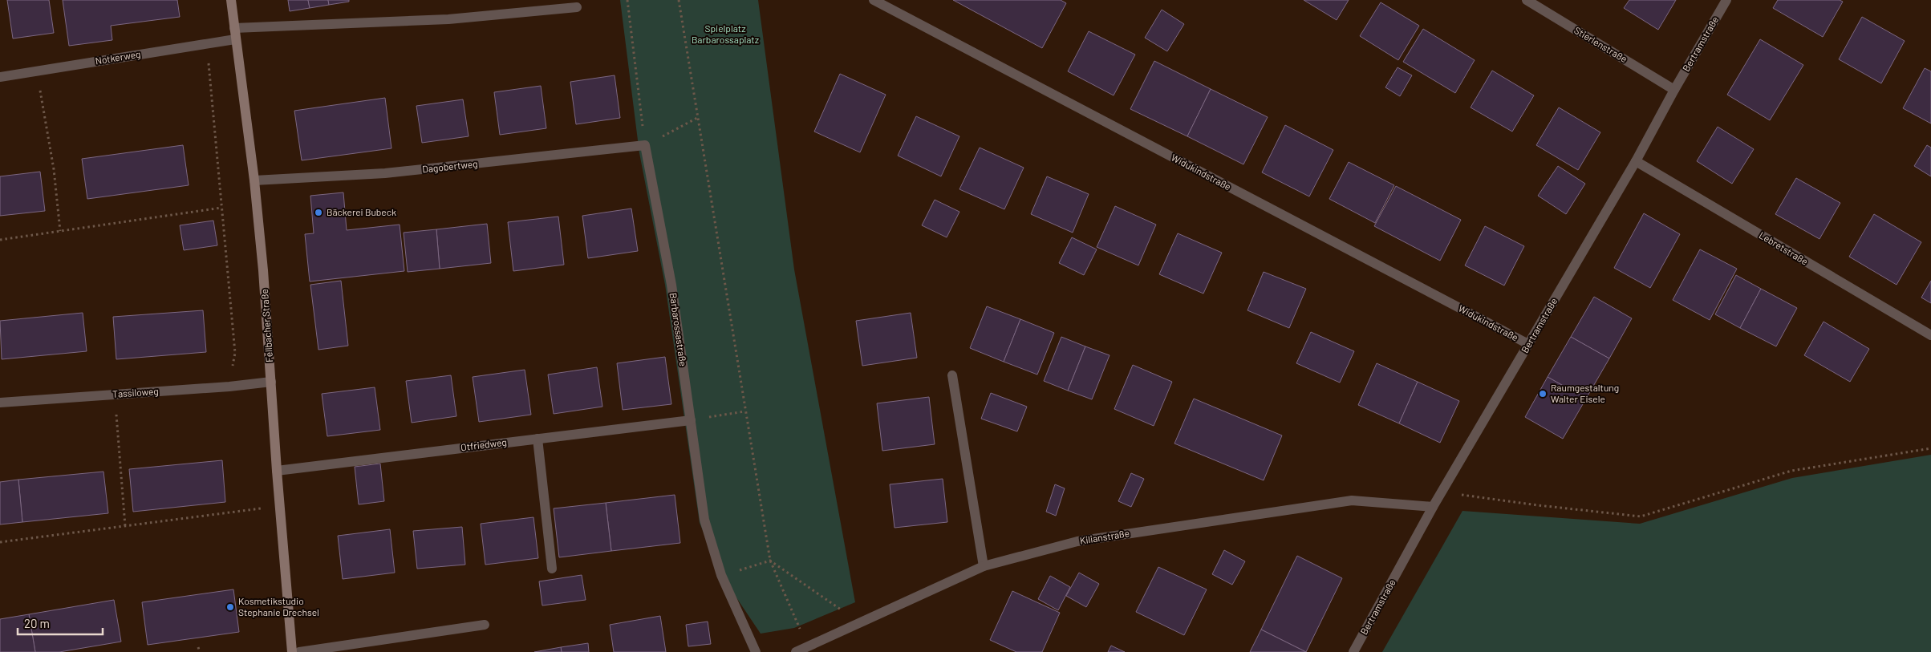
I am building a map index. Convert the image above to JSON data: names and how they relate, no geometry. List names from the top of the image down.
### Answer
{
  "streets": {
    "street": [
      "Bertramstraße",
      "Stierlenstraße",
      "Notkerweg",
      "Dagobertweg",
      "Widukindstraße",
      "Lebretstraße",
      "Fellbacher Straße",
      "Barbarossastraße",
      "Tassiloweg",
      "Otfriedweg",
      "Kilianstraße"
    ]
  },
  "crossings": [
    ["Bertramstraße", "Stierlenstraße"],
    ["Bertramstraße", "Widukindstraße"],
    ["Bertramstraße", "Lebretstraße"],
    ["Bertramstraße", "Kilianstraße"],
    ["Notkerweg", "Fellbacher Straße"],
    ["Dagobertweg", "Fellbacher Straße"],
    ["Dagobertweg", "Barbarossastraße"],
    ["Fellbacher Straße", "Tassiloweg"],
    ["Fellbacher Straße", "Otfriedweg"],
    ["Barbarossastraße", "Otfriedweg"]
  ],
  "parks": ["Spielplatz Barbarossaplatz"],
  "places": ["Bäckerei Bubeck", "Raumgestaltung Walter Eisele", "Kosmetikstudio Stephanie Drechsel"],
  "scale_bar": "20 m"
}
